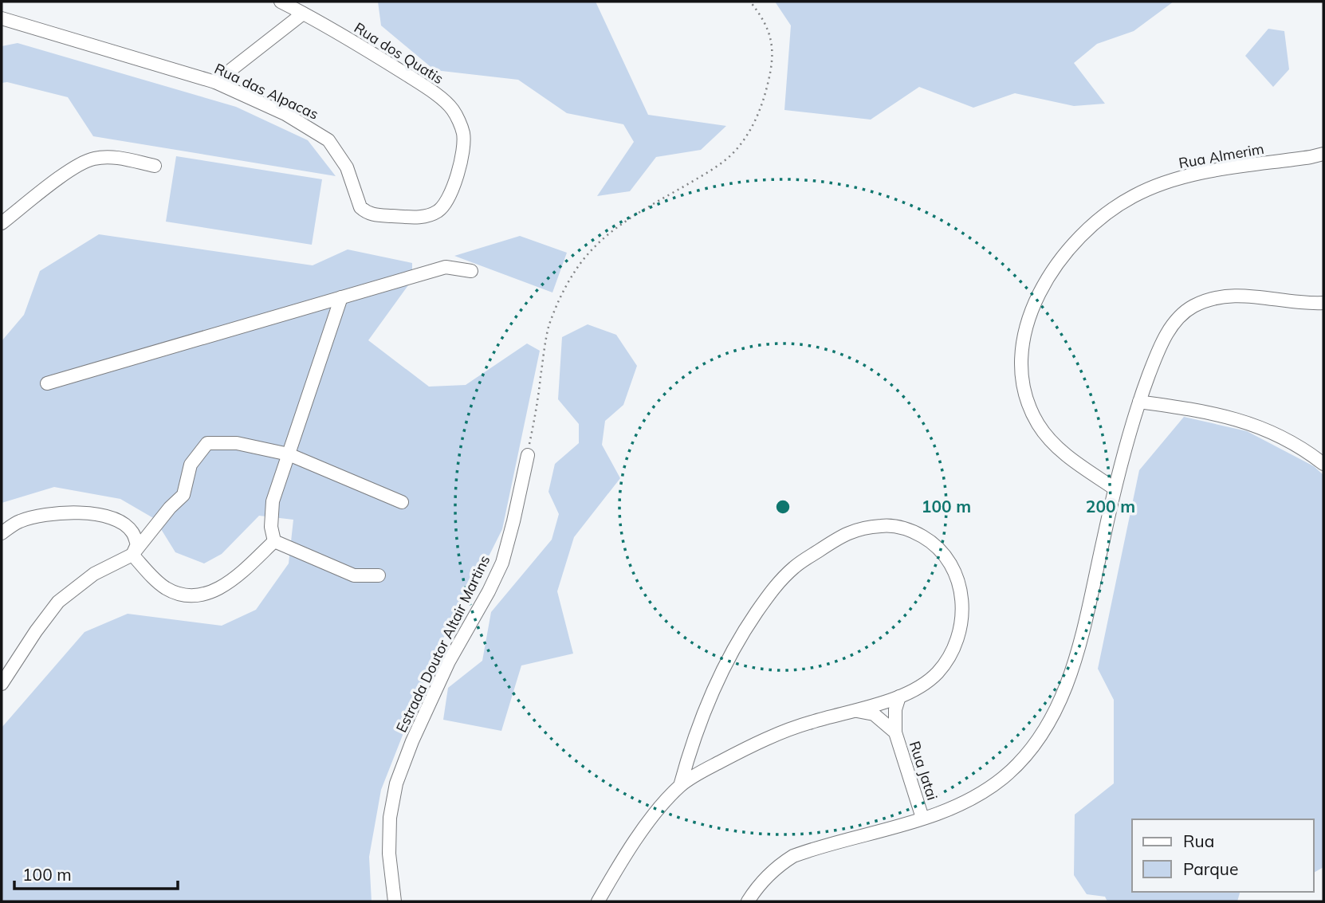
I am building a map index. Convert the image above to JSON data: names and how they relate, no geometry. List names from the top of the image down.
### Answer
{
  "streets": {
    "street": [
      "Rua dos Quatis",
      "Rua das Alpacas",
      "Rua Almerim",
      "Estrada Doutor Altair Martins",
      "Rua Jatai"
    ]
  },
  "crossings": [
    ["Rua dos Quatis", "Rua das Alpacas"]
  ],
  "legend": ["Rua", "Parque"],
  "scale_bar": "100 m",
  "rings": ["100 m", "200 m"]
}
